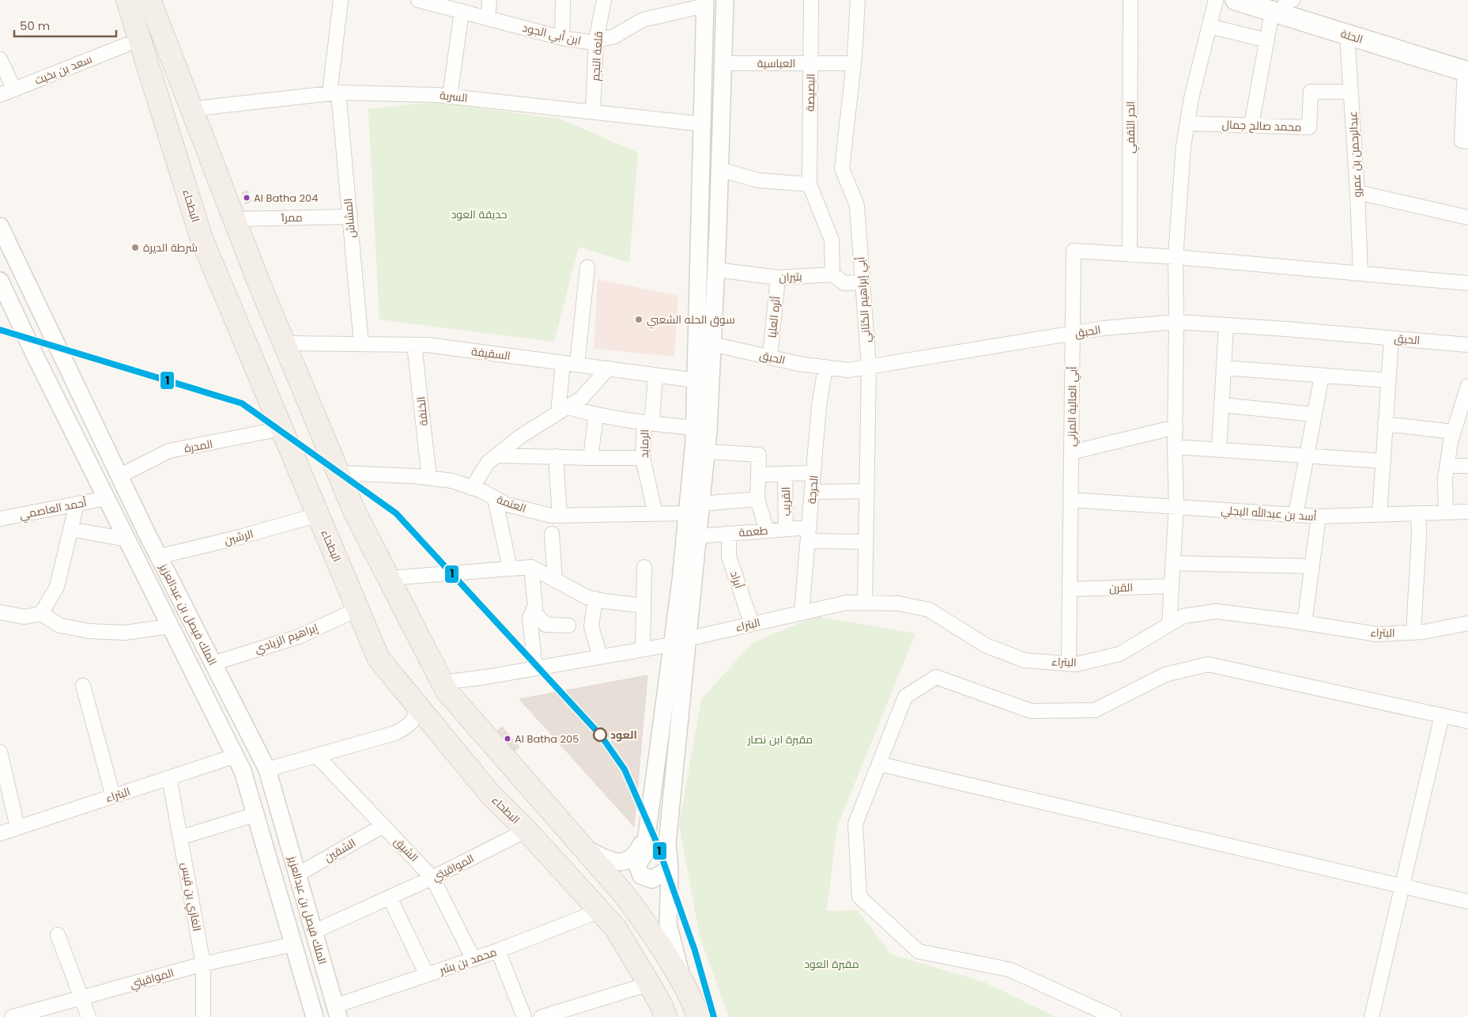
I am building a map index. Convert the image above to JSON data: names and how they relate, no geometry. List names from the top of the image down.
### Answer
{
  "streets": {
    "main road": ["الحلة", "البطحاء"],
    "street": [
      "ابن أبي الجود",
      "قلعة النجم",
      "العباسية",
      "سعد بن بخيت",
      "البصيصة",
      "السربة",
      "محمد صالح جمال",
      "الحر الثقفي",
      "عبدالرحمن بن عمرو",
      "ممر1",
      "المشاش",
      "بتيران",
      "أبي إبراهيم الكتاني",
      "أثره العليا",
      "الحبق",
      "السقيفة",
      "أبي العالية المزني",
      "الخنفة",
      "الرمايد",
      "المدرة",
      "الحرجة",
      "القريب",
      "العتمة",
      "أحمد العاصمي",
      "أسد بن عبدالله البجلي",
      "طعمة",
      "الرشين",
      "أبراد",
      "القرن",
      "الملك فيصل بن عبدالعزيز",
      "البتراء",
      "إبراهيم الزيادي",
      "الشيق",
      "الشقين",
      "المواقيتي",
      "الغازي بن قيس",
      "محمد بن بشر"
    ]
  },
  "crossings": [
    ["ابن أبي الجود", "قلعة النجم"],
    ["الحلة", "عبدالرحمن بن عمرو"],
    ["قلعة النجم", "السربة"],
    ["العباسية", "البصيصة"],
    ["العباسية", "أبي إبراهيم الكتاني"],
    ["البصيصة", "بتيران"],
    ["السربة", "المشاش"],
    ["محمد صالح جمال", "عبدالرحمن بن عمرو"],
    ["الحر الثقفي", "أبي العالية المزني"],
    ["عبدالرحمن بن عمرو", "أبي العالية المزني"],
    ["البطحاء", "المدرة"],
    ["البطحاء", "الرشين"],
    ["البطحاء", "إبراهيم الزيادي"],
    ["البطحاء", "المواقيتي"],
    ["البطحاء", "محمد بن بشر"],
    ["ممر1", "المشاش"],
    ["المشاش", "السقيفة"],
    ["بتيران", "أبي إبراهيم الكتاني"],
    ["بتيران", "أثره العليا"],
    ["أبي إبراهيم الكتاني", "الحبق"],
    ["أبي إبراهيم الكتاني", "طعمة"],
    ["أبي إبراهيم الكتاني", "البتراء"],
    ["أثره العليا", "الحبق"],
    ["الحبق", "أبي العالية المزني"],
    ["الحبق", "الحرجة"],
    ["السقيفة", "الخنفة"],
    ["السقيفة", "الرمايد"],
    ["أبي العالية المزني", "أسد بن عبدالله البجلي"],
    ["أبي العالية المزني", "القرن"],
    ["أبي العالية المزني", "البتراء"],
    ["الخنفة", "العتمة"],
    ["الرمايد", "العتمة"],
    ["المدرة", "الملك فيصل بن عبدالعزيز"],
    ["الحرجة", "طعمة"],
    ["الحرجة", "البتراء"],
    ["القريب", "طعمة"],
    ["أحمد العاصمي", "الملك فيصل بن عبدالعزيز"],
    ["طعمة", "أبراد"],
    ["الرشين", "الملك فيصل بن عبدالعزيز"],
    ["أبراد", "البتراء"],
    ["الملك فيصل بن عبدالعزيز", "البتراء"],
    ["الملك فيصل بن عبدالعزيز", "إبراهيم الزيادي"],
    ["الملك فيصل بن عبدالعزيز", "الشقين"],
    ["الملك فيصل بن عبدالعزيز", "المواقيتي"],
    ["الملك فيصل بن عبدالعزيز", "محمد بن بشر"],
    ["البتراء", "الغازي بن قيس"],
    ["الشيق", "الشقين"],
    ["الشيق", "المواقيتي"],
    ["الشيق", "محمد بن بشر"],
    ["المواقيتي", "الغازي بن قيس"]
  ],
  "parks": ["حديقة العود", "مقبرة ابن نصار", "مقبرة العود"],
  "places": [
    "Al Batha 204",
    "شرطة الديرة",
    "سوق الحله الشعبي",
    "العود",
    "Al Batha 205"
  ],
  "lines": ["transit line 1"],
  "scale_bar": "50 m"
}
